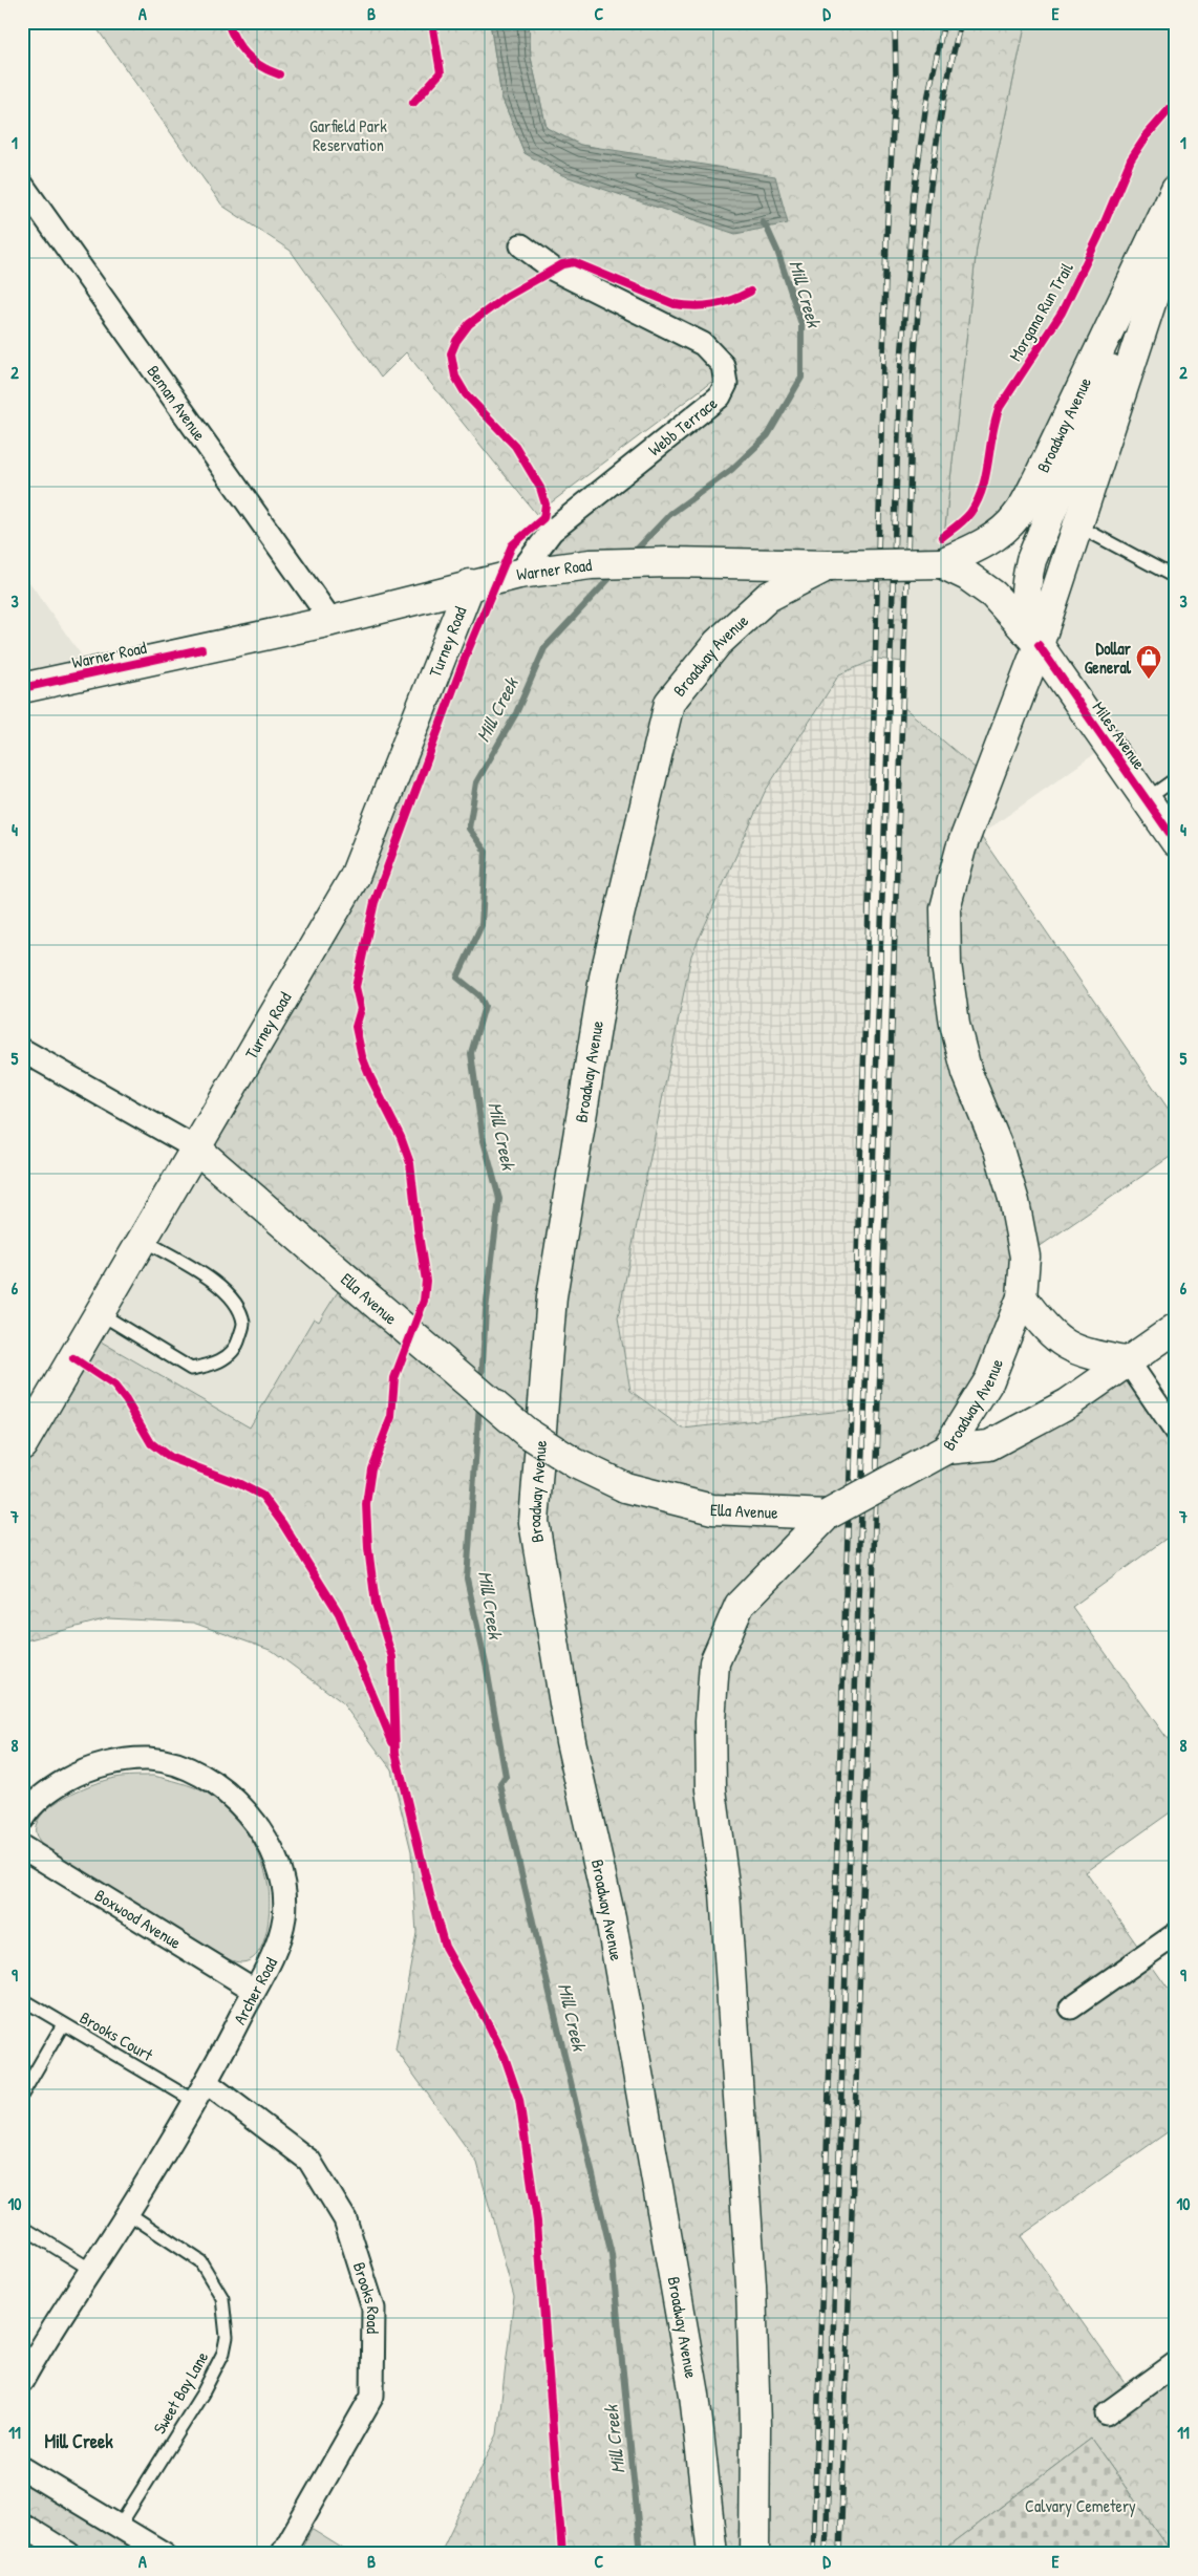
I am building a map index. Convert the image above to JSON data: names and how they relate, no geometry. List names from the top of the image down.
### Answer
{
  "streets": {
    "main road": [
      "Broadway Avenue",
      "Warner Road",
      "Turney Road",
      "Miles Avenue",
      "Ella Avenue"
    ],
    "street": [
      "Beman Avenue",
      "Webb Terrace",
      "Boxwood Avenue",
      "Archer Road",
      "Brooks Road"
    ],
    "lane": ["Brooks Court", "Sweet Bay Lane"],
    "cycle path": ["Morgana Run Trail"]
  },
  "crossings": [
    ["Beman Avenue", "Warner Road"],
    ["Broadway Avenue", "Warner Road"],
    ["Broadway Avenue", "Miles Avenue"],
    ["Broadway Avenue", "Ella Avenue"],
    ["Webb Terrace", "Warner Road"],
    ["Warner Road", "Turney Road"],
    ["Turney Road", "Ella Avenue"],
    ["Boxwood Avenue", "Archer Road"],
    ["Archer Road", "Brooks Court"],
    ["Archer Road", "Brooks Road"],
    ["Archer Road", "Sweet Bay Lane"]
  ],
  "districts": ["Mill Creek"],
  "water": ["Mill Creek"],
  "parks": ["Garfield Park Reservation", "Calvary Cemetery"],
  "places": {
    "shop": ["Dollar General"]
  },
  "grid": {
    "columns": [
      "A",
      "B",
      "C",
      "D",
      "E"
    ],
    "rows": [
      "1",
      "2",
      "3",
      "4",
      "5",
      "6",
      "7",
      "8",
      "9",
      "10",
      "11"
    ]
  }
}
